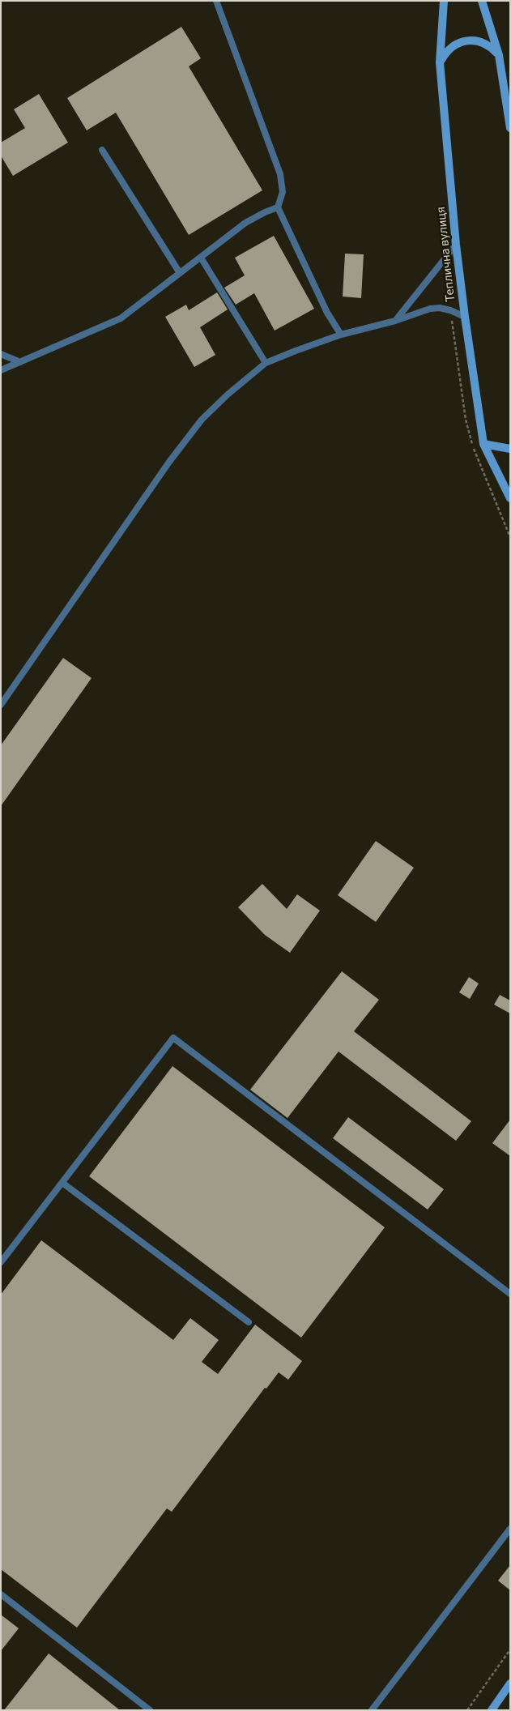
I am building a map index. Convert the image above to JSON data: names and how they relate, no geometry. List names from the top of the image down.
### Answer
{
  "streets": {
    "main road": ["Теплична вулиця"]
  }
}
